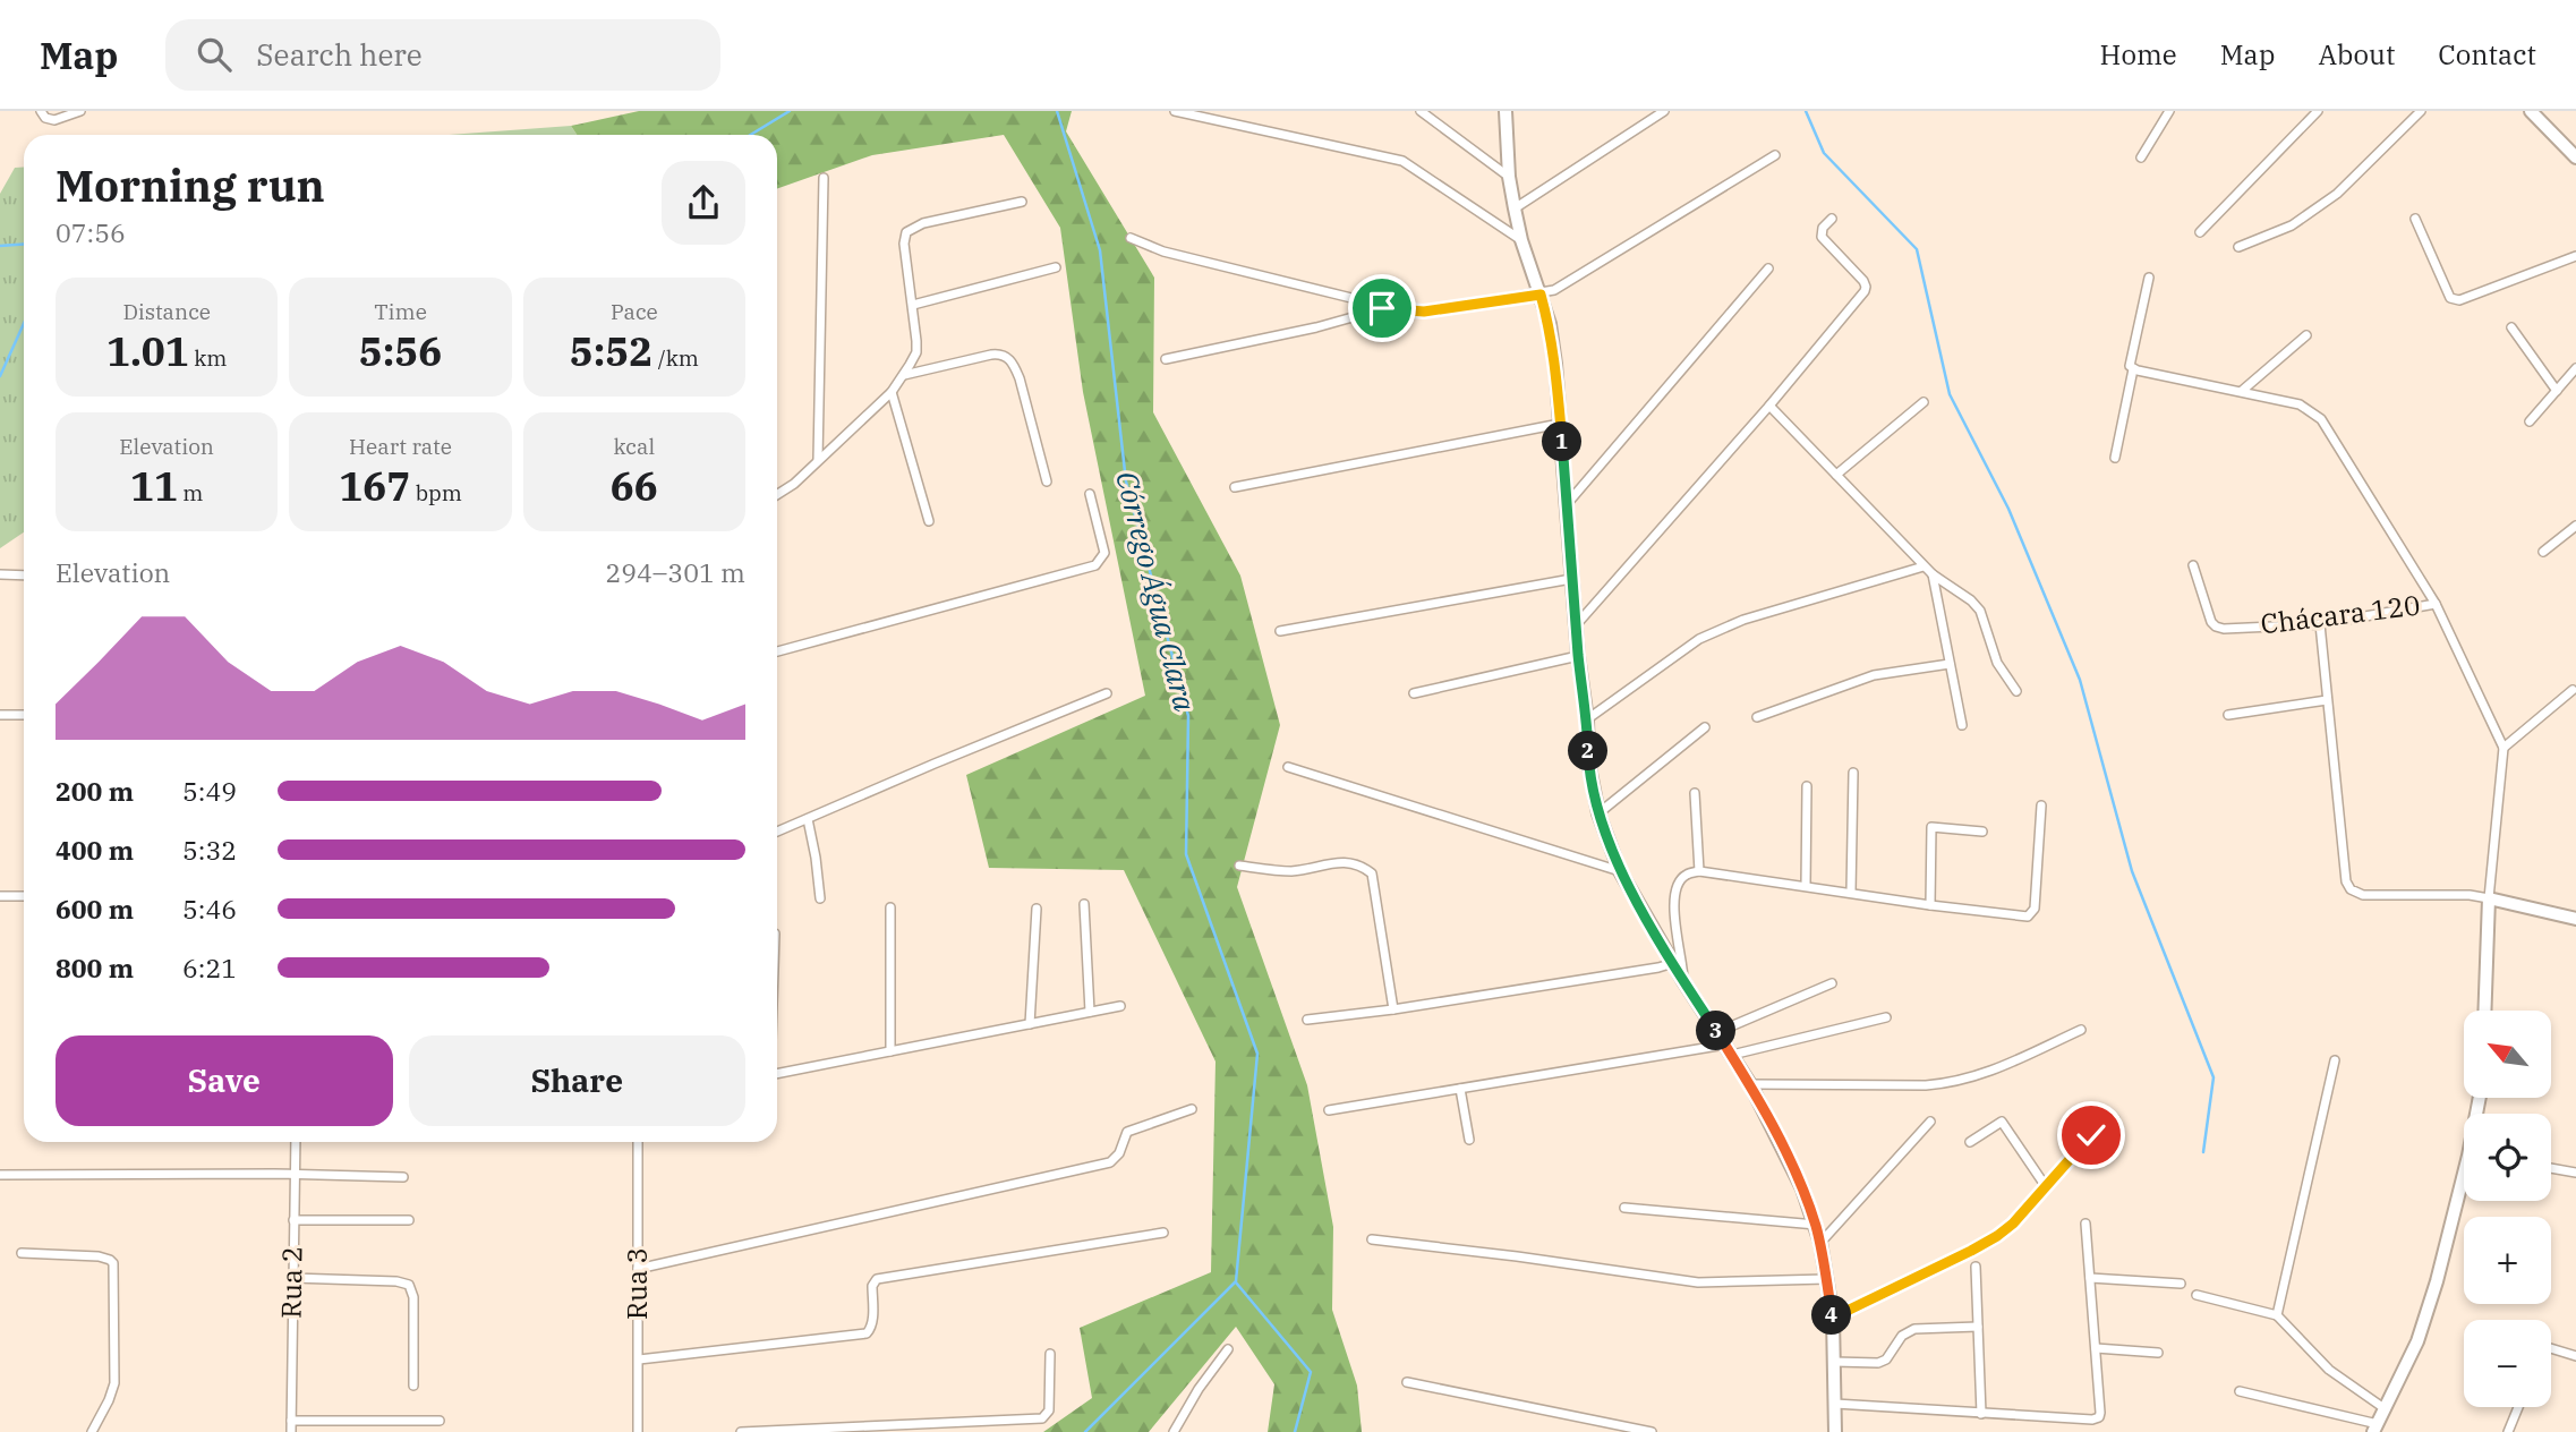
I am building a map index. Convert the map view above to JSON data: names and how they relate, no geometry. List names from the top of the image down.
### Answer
{
  "streets": {
    "street": ["Chácara 120", "Rua 2", "Rua 3"]
  },
  "water": ["Córrego Água Clara"],
  "north": "top left",
  "page": {
    "header": "Map",
    "search": "Search here",
    "nav": [
      "Home",
      "Map",
      "About",
      "Contact"
    ],
    "heading": ["Morning run", "07:56"],
    "stats": [
      ["Distance", "1.01 km"],
      ["Time", "5:56"],
      ["Pace", "5:52 /km"],
      ["Elevation", "11 m"],
      ["Heart rate", "167 bpm"],
      ["kcal", "66"]
    ],
    "pins": [
      "1",
      "2",
      "3",
      "4"
    ],
    "chart": ["Elevation", "294–301 m"],
    "list": [
      {
        "name": "200 m",
        "note": "5:49"
      },
      {
        "name": "400 m",
        "note": "5:32"
      },
      {
        "name": "600 m",
        "note": "5:46"
      },
      {
        "name": "800 m",
        "note": "6:21"
      }
    ],
    "map_buttons": ["+", "−"],
    "buttons": ["Save", "Share"]
  }
}
